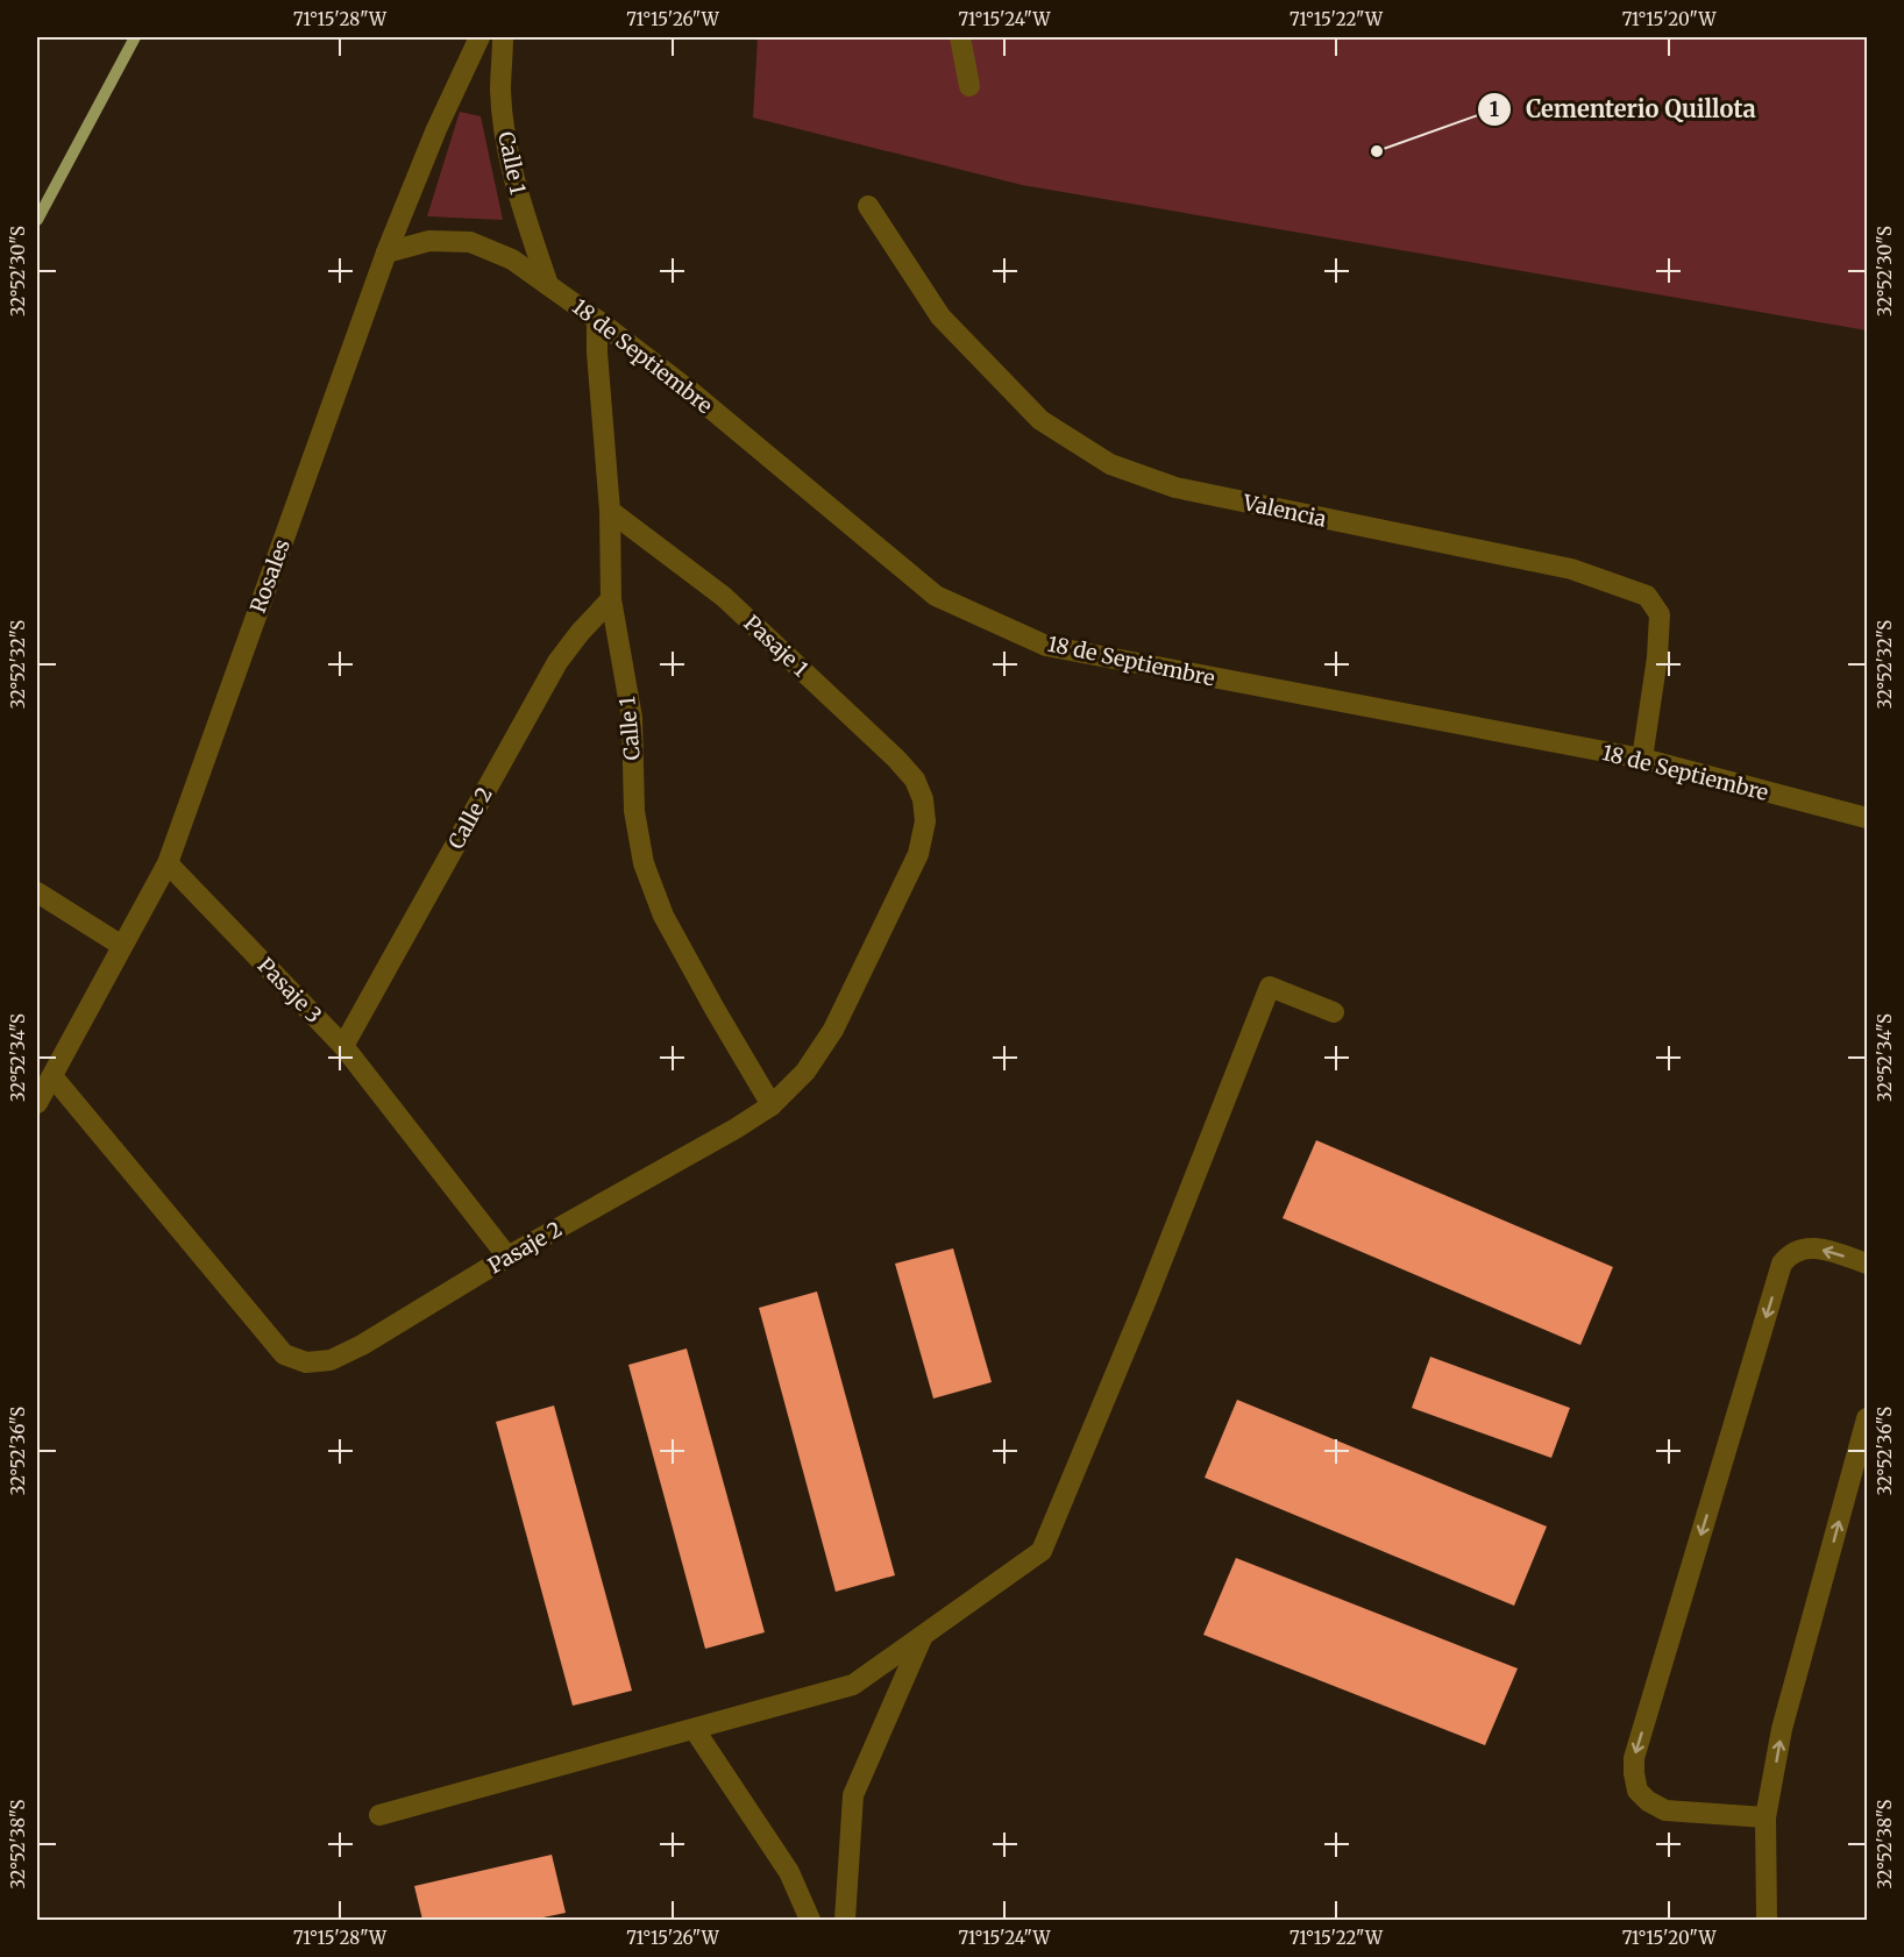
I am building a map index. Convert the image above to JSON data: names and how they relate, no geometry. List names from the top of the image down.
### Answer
{
  "streets": {
    "street": [
      "Calle 1",
      "18 de Septiembre",
      "Valencia",
      "Rosales",
      "Pasaje 1",
      "Calle 2",
      "Pasaje 3",
      "Pasaje 2"
    ]
  },
  "crossings": [
    ["Calle 1", "18 de Septiembre"],
    ["Calle 1", "Pasaje 1"],
    ["Calle 1", "Calle 2"],
    ["Calle 1", "Pasaje 2"],
    ["18 de Septiembre", "Valencia"],
    ["18 de Septiembre", "Rosales"],
    ["Rosales", "Pasaje 3"],
    ["Rosales", "Pasaje 2"],
    ["Pasaje 1", "Pasaje 2"],
    ["Calle 2", "Pasaje 3"],
    ["Pasaje 3", "Pasaje 2"]
  ],
  "places": ["Cementerio Quillota"],
  "coordinates": [
    "71°15'28\"W",
    "71°15'26\"W",
    "71°15'24\"W",
    "71°15'22\"W",
    "71°15'20\"W",
    "32°52'30\"S",
    "32°52'32\"S",
    "32°52'34\"S",
    "32°52'36\"S",
    "32°52'38\"S"
  ]
}
